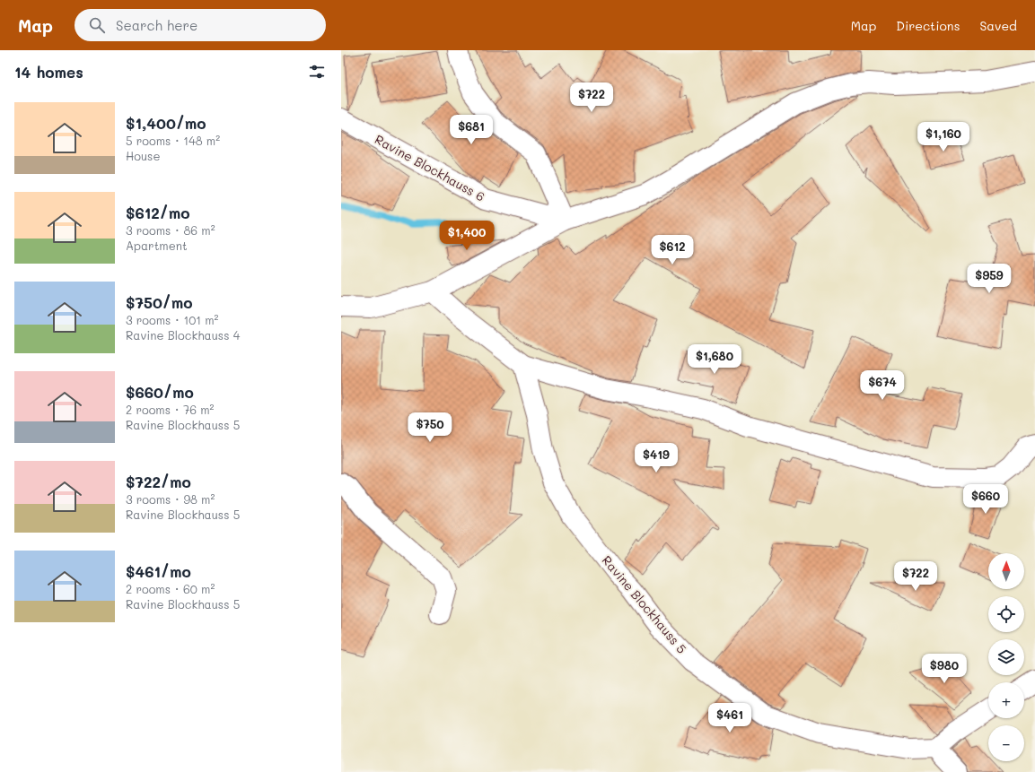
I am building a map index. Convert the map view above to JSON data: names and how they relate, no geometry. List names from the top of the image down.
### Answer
{
  "streets": {
    "street": ["Ravine Blockhauss 6", "Ravine Blockhauss 5"]
  },
  "north": "top",
  "page": {
    "header": "Map",
    "search": "Search here",
    "nav": ["Map", "Directions", "Saved"],
    "heading": "14 homes",
    "price": [
      "$722",
      "$681",
      "$1,160",
      "$1,400",
      "$612",
      "$959",
      "$1,680",
      "$674",
      "$750",
      "$419",
      "$660",
      "$722",
      "$980",
      "$461"
    ],
    "list": [
      {
        "name": "$1,400/mo",
        "note": "5 rooms · 148 m² · House"
      },
      {
        "name": "$612/mo",
        "note": "3 rooms · 86 m² · Apartment"
      },
      {
        "name": "$750/mo",
        "note": "3 rooms · 101 m² · Ravine Blockhauss 4"
      },
      {
        "name": "$660/mo",
        "note": "2 rooms · 76 m² · Ravine Blockhauss 5"
      },
      {
        "name": "$722/mo",
        "note": "3 rooms · 98 m² · Ravine Blockhauss 5"
      },
      {
        "name": "$461/mo",
        "note": "2 rooms · 60 m² · Ravine Blockhauss 5"
      }
    ],
    "map_buttons": ["+", "−"]
  }
}
